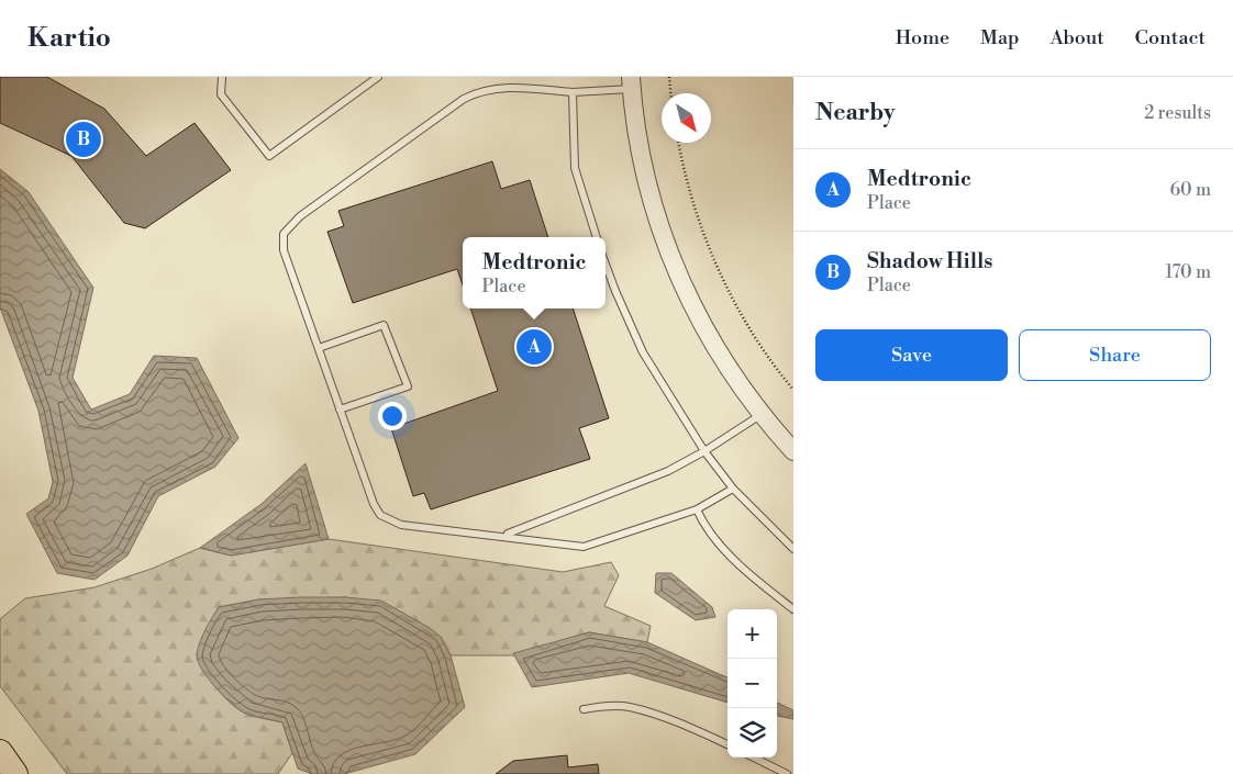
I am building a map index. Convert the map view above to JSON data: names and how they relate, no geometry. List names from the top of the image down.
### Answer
{
  "north": "bottom right",
  "page": {
    "header": "Kartio",
    "nav": [
      "Home",
      "Map",
      "About",
      "Contact"
    ],
    "heading": ["Nearby", "2 results"],
    "pins": ["B", "A"],
    "list": [
      {
        "mark": "A",
        "name": "Medtronic",
        "note": "Place",
        "value": "60 m"
      },
      {
        "mark": "B",
        "name": "Shadow Hills",
        "note": "Place",
        "value": "170 m"
      }
    ],
    "popup": ["Medtronic", "Place"],
    "buttons": ["Save", "Share"],
    "map_buttons": ["+", "−"]
  }
}
